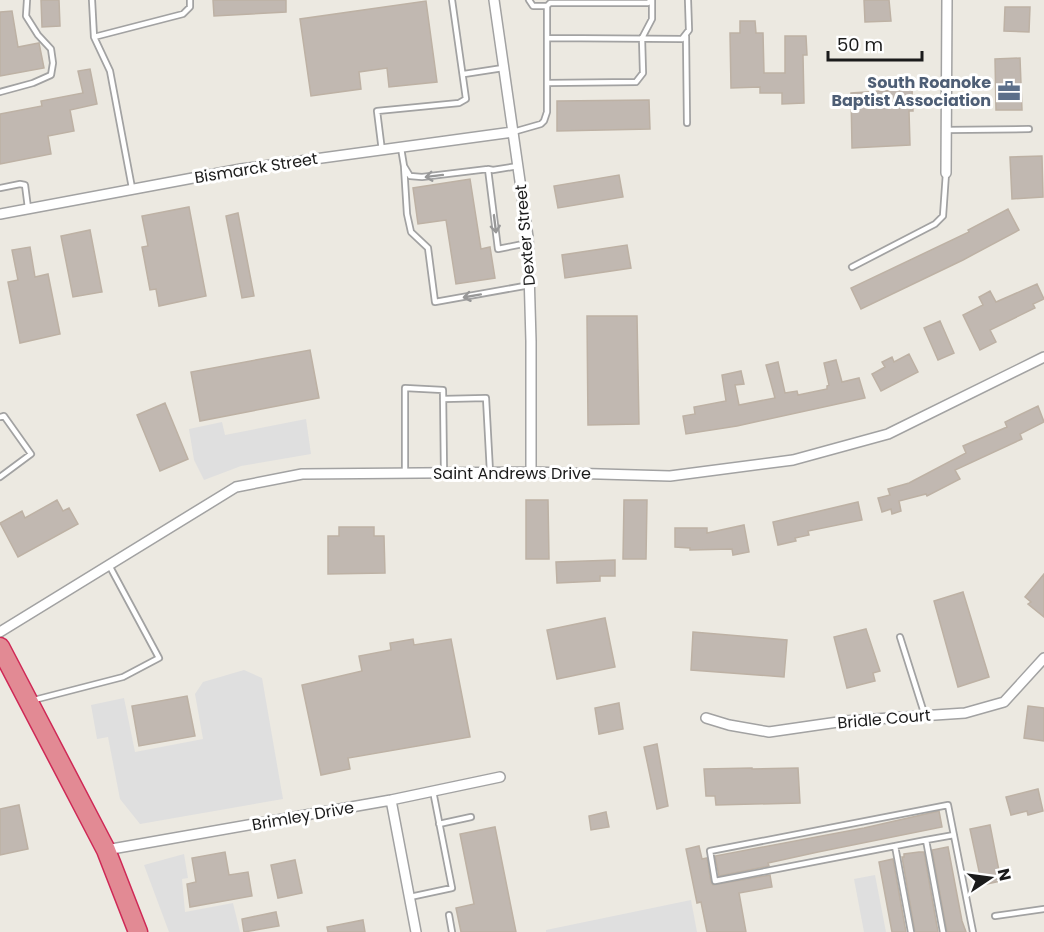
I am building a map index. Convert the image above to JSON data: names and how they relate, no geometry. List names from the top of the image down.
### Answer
{
  "streets": {
    "street": [
      "Bismarck Street",
      "Dexter Street",
      "Saint Andrews Drive",
      "Bridle Court",
      "Brimley Drive"
    ]
  },
  "crossings": [
    ["Bismarck Street", "Dexter Street"],
    ["Dexter Street", "Saint Andrews Drive"]
  ],
  "places": {
    "office": ["South Roanoke Baptist Association"]
  },
  "scale_bar": "50 m",
  "north": "right"
}
